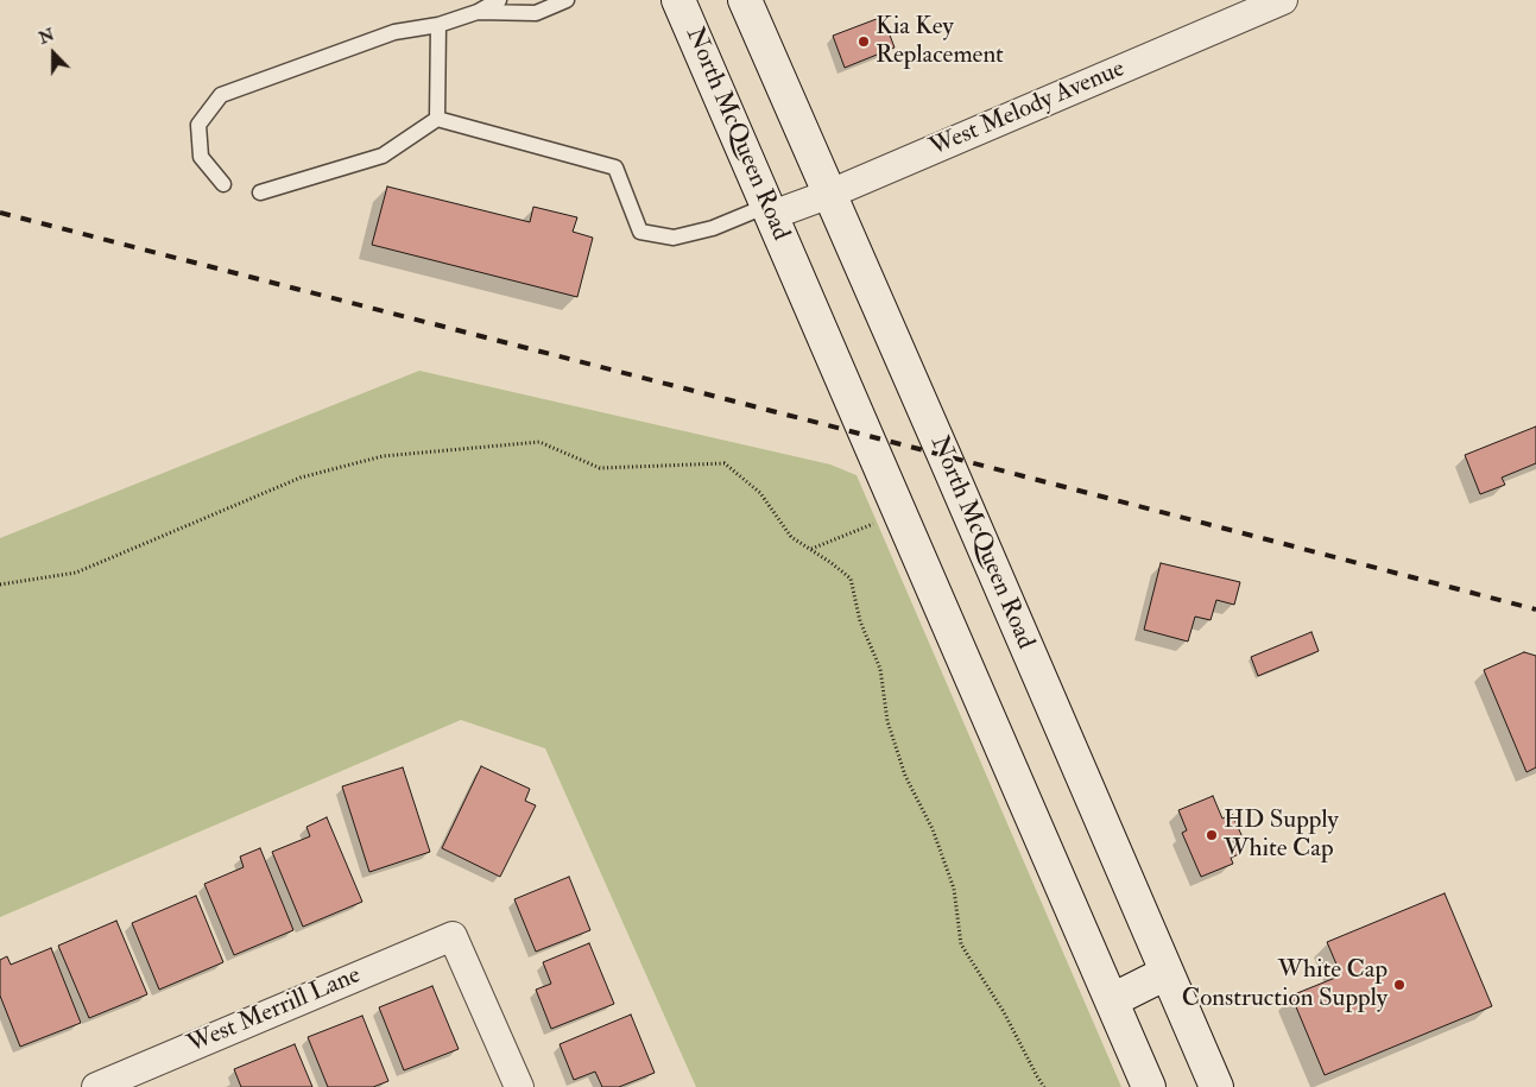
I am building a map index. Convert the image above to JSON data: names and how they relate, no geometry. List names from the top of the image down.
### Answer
{
  "streets": {
    "main road": ["North McQueen Road"],
    "street": ["West Melody Avenue", "West Merrill Lane"]
  },
  "crossings": [
    ["West Melody Avenue", "North McQueen Road"]
  ],
  "places": ["Kia Key Replacement", "HD Supply White Cap", "White Cap Construction Supply"],
  "north": "top"
}
